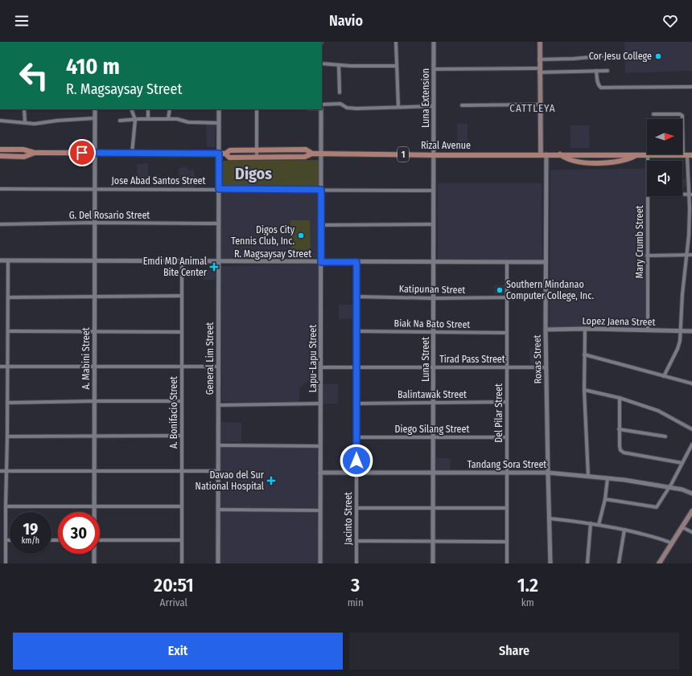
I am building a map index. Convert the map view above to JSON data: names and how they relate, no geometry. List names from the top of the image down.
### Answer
{
  "streets": {
    "main road": ["Rizal Avenue", "1"],
    "street": [
      "Luna Extension",
      "Jose Abad Santos Street",
      "G. Del Rosario Street",
      "Mary Crumb Street",
      "R. Magsaysay Street",
      "Katipunan Street",
      "Lopez Jaena Street",
      "Biak Na Bato Street",
      "A. Mabini Street",
      "General Lim Street",
      "Lapu-Lapu Street",
      "Luna Street",
      "Tirad Pass Street",
      "Roxas Street",
      "Balintawak Street",
      "A. Bonifacio Street",
      "Del Pilar Street",
      "Diego Silang Street",
      "Tandang Sora Street",
      "Jacinto Street"
    ]
  },
  "crossings": [
    ["Luna Extension", "Rizal Avenue"],
    ["Luna Extension", "Luna Street"],
    ["Rizal Avenue", "Mary Crumb Street"],
    ["Rizal Avenue", "A. Mabini Street"],
    ["Rizal Avenue", "General Lim Street"],
    ["Rizal Avenue", "Lapu-Lapu Street"],
    ["Rizal Avenue", "Luna Street"],
    ["Rizal Avenue", "Roxas Street"],
    ["Jose Abad Santos Street", "A. Mabini Street"],
    ["Jose Abad Santos Street", "General Lim Street"],
    ["Jose Abad Santos Street", "Lapu-Lapu Street"],
    ["Jose Abad Santos Street", "Luna Street"],
    ["G. Del Rosario Street", "A. Mabini Street"],
    ["G. Del Rosario Street", "General Lim Street"],
    ["Mary Crumb Street", "Lopez Jaena Street"],
    ["R. Magsaysay Street", "A. Mabini Street"],
    ["R. Magsaysay Street", "General Lim Street"],
    ["R. Magsaysay Street", "Lapu-Lapu Street"],
    ["R. Magsaysay Street", "Luna Street"],
    ["R. Magsaysay Street", "Roxas Street"],
    ["R. Magsaysay Street", "A. Bonifacio Street"],
    ["R. Magsaysay Street", "Del Pilar Street"],
    ["R. Magsaysay Street", "Jacinto Street"],
    ["Katipunan Street", "Luna Street"],
    ["Katipunan Street", "Del Pilar Street"],
    ["Katipunan Street", "Jacinto Street"],
    ["Lopez Jaena Street", "Roxas Street"],
    ["Biak Na Bato Street", "Luna Street"],
    ["Biak Na Bato Street", "Del Pilar Street"],
    ["Biak Na Bato Street", "Jacinto Street"],
    ["Lapu-Lapu Street", "Tirad Pass Street"],
    ["Lapu-Lapu Street", "Tandang Sora Street"],
    ["Luna Street", "Tirad Pass Street"],
    ["Luna Street", "Balintawak Street"],
    ["Luna Street", "Diego Silang Street"],
    ["Luna Street", "Tandang Sora Street"],
    ["Tirad Pass Street", "Roxas Street"],
    ["Tirad Pass Street", "Del Pilar Street"],
    ["Tirad Pass Street", "Jacinto Street"],
    ["Roxas Street", "Tandang Sora Street"],
    ["Balintawak Street", "Del Pilar Street"],
    ["Balintawak Street", "Jacinto Street"],
    ["Del Pilar Street", "Diego Silang Street"],
    ["Del Pilar Street", "Tandang Sora Street"],
    ["Diego Silang Street", "Jacinto Street"],
    ["Tandang Sora Street", "Jacinto Street"]
  ],
  "districts": ["CATTLEYA", "Digos"],
  "places": {
    "other": ["Cor Jesu College", "Digos City Tennis Club, Inc.", "Southern Mindanao Computer College, Inc."],
    "health": ["Emdi MD Animal Bite Center", "Davao del Sur National Hospital"]
  },
  "north": "right",
  "page": {
    "header": "Navio",
    "turn": ["410 m", "R. Magsaysay Street"],
    "speed": "19 km/h",
    "limit": "30",
    "eta": [
      "20:51",
      "Arrival",
      "3",
      "min",
      "1.2",
      "km"
    ],
    "buttons": ["Exit", "Share"]
  }
}
